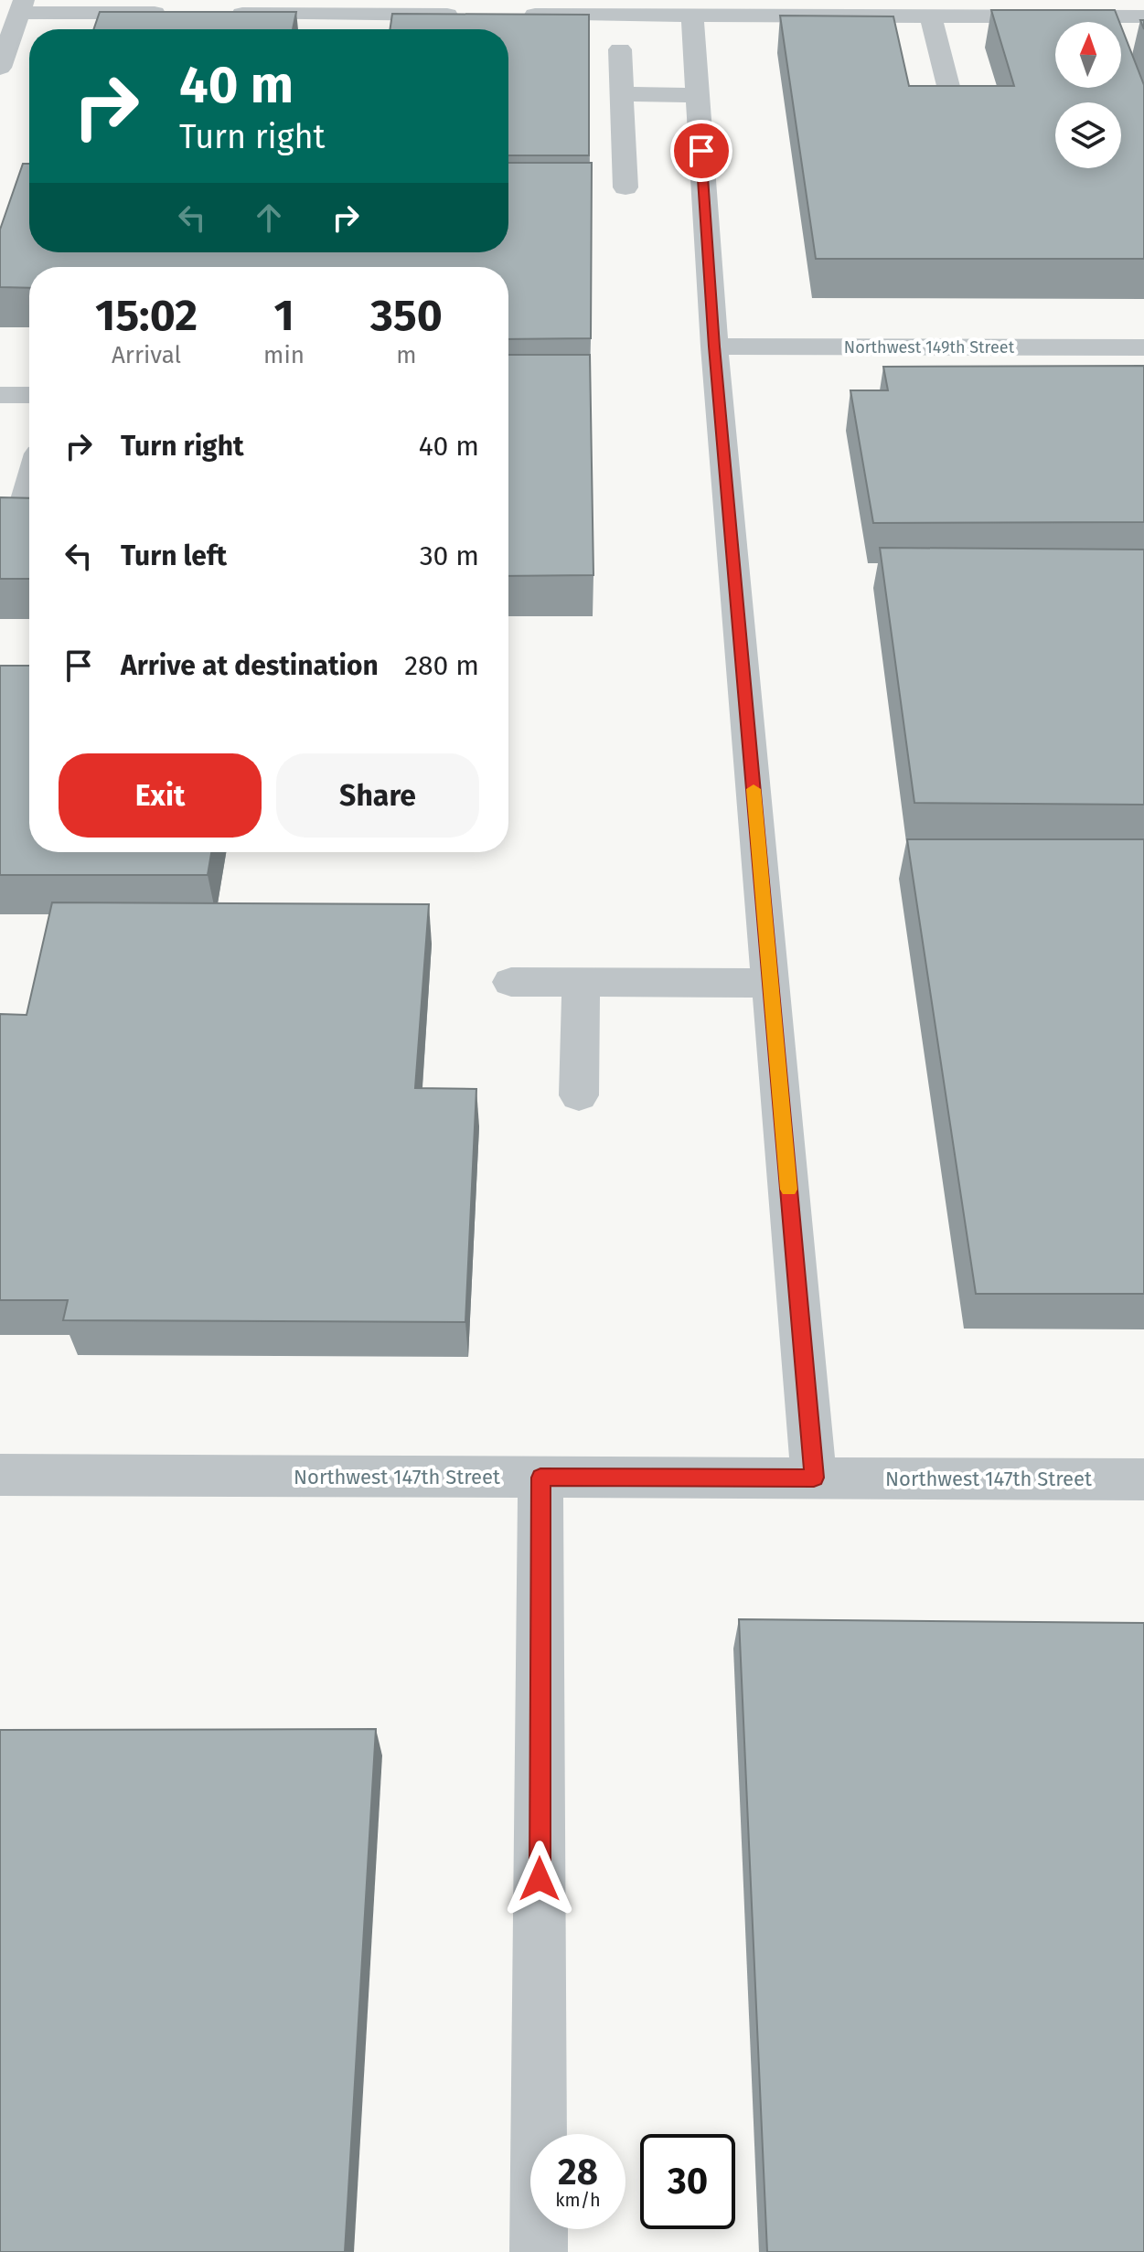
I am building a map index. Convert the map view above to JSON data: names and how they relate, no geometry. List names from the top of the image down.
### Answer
{
  "streets": {
    "street": ["Northwest 149th Street", "Northwest 147th Street"]
  },
  "north": "top",
  "page": {
    "turn": ["40 m", "Turn right"],
    "eta": [
      "15:02",
      "Arrival",
      "1",
      "min",
      "350",
      "m"
    ],
    "list": [
      {
        "name": "Turn right",
        "value": "40 m"
      },
      {
        "name": "Turn left",
        "value": "30 m"
      },
      {
        "name": "Arrive at destination",
        "value": "280 m"
      }
    ],
    "buttons": ["Exit", "Share"],
    "speed": "28 km/h",
    "limit": "30"
  }
}
